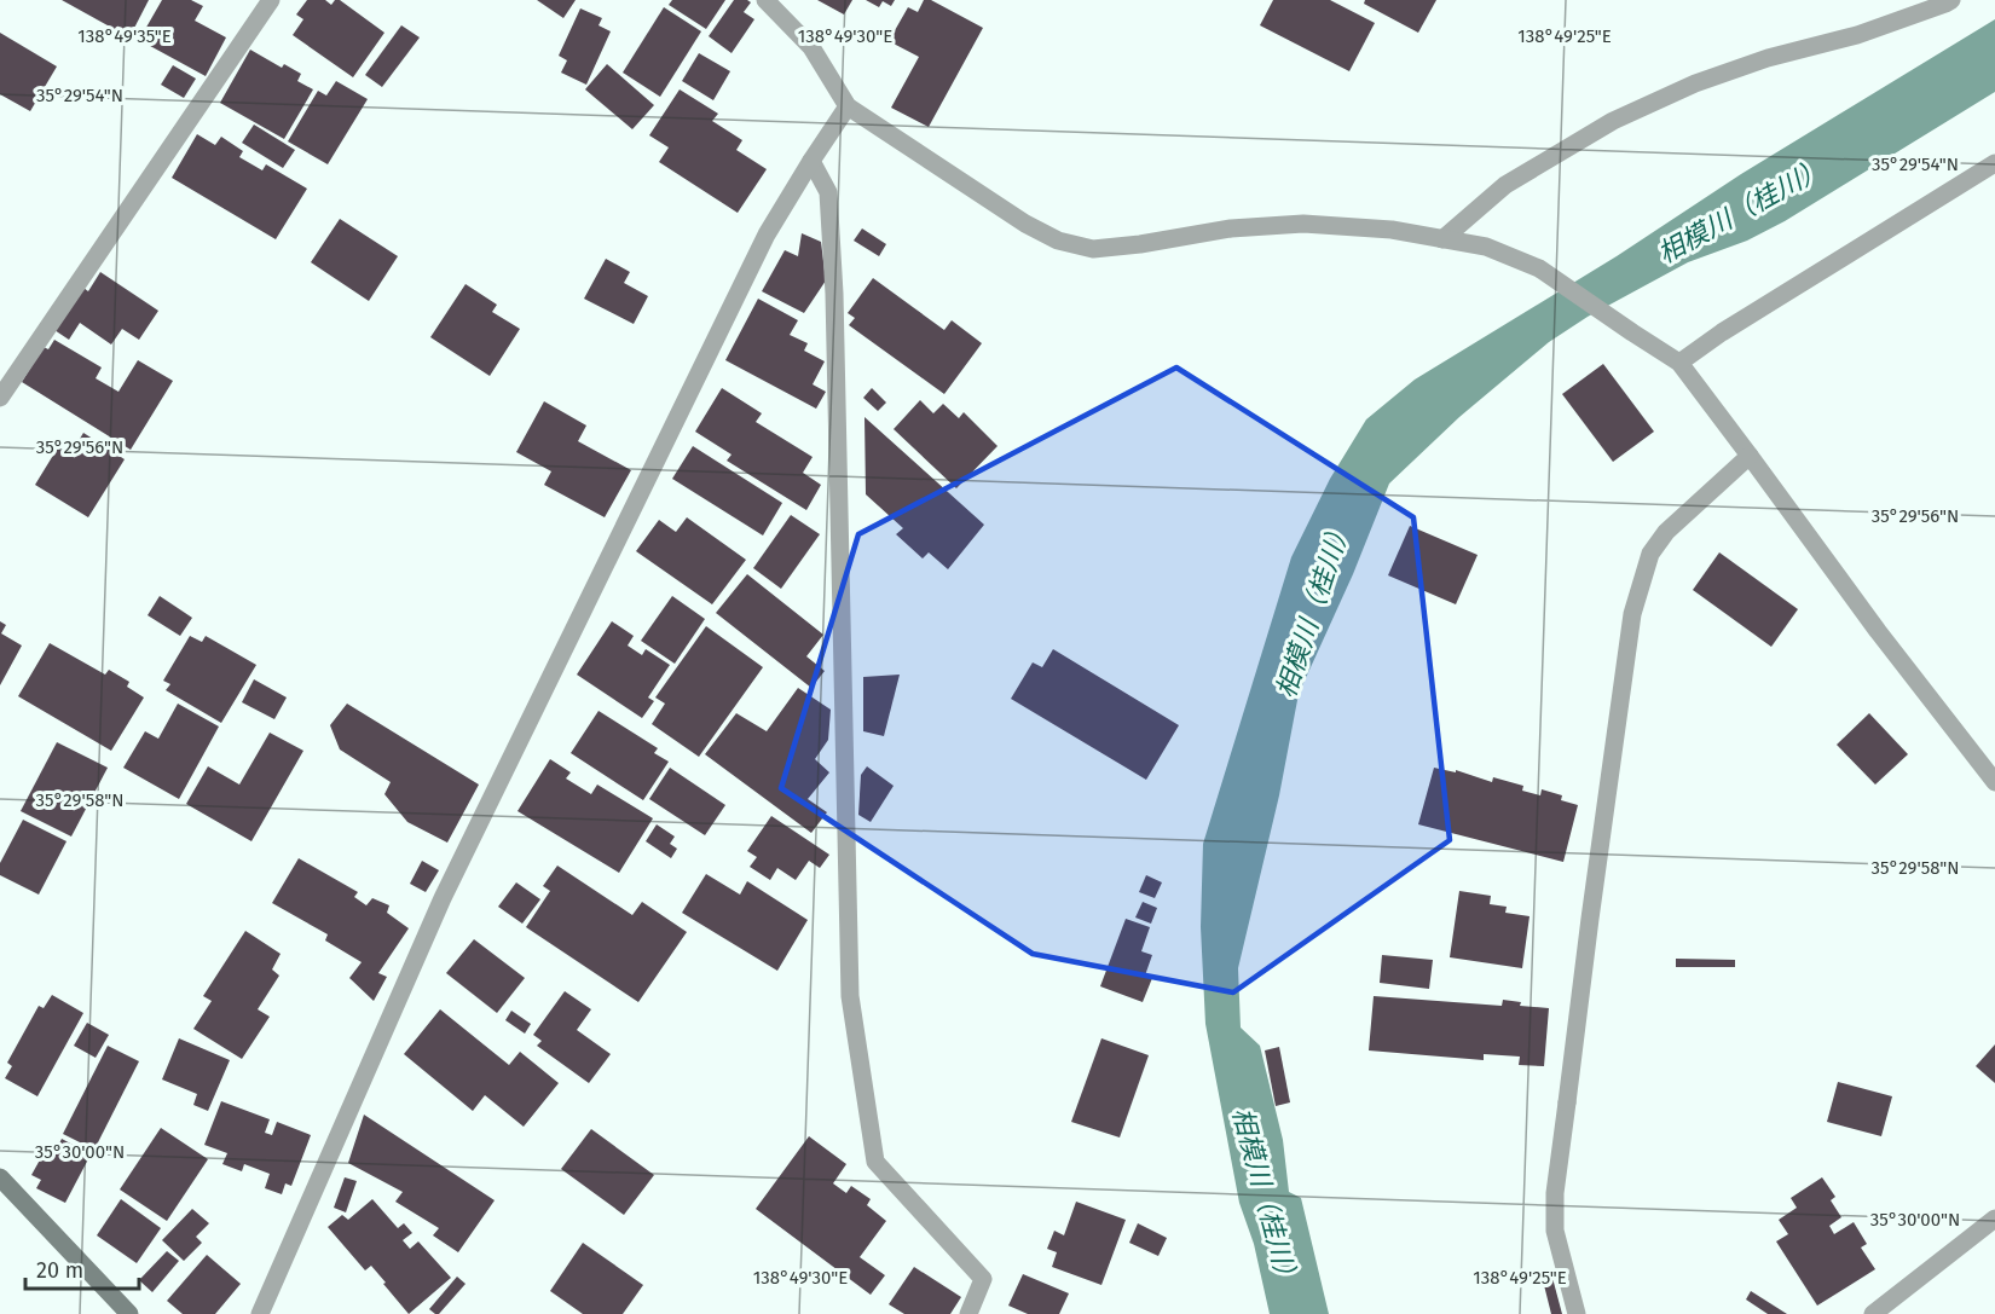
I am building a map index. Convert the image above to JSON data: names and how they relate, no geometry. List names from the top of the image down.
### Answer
{
  "water": ["相模川（桂川）"],
  "scale_bar": "20 m",
  "coordinates": [
    "138°49'35\"E",
    "138°49'30\"E",
    "138°49'25\"E",
    "35°29'54\"N",
    "35°29'56\"N",
    "35°29'58\"N",
    "35°30'00\"N"
  ]
}
